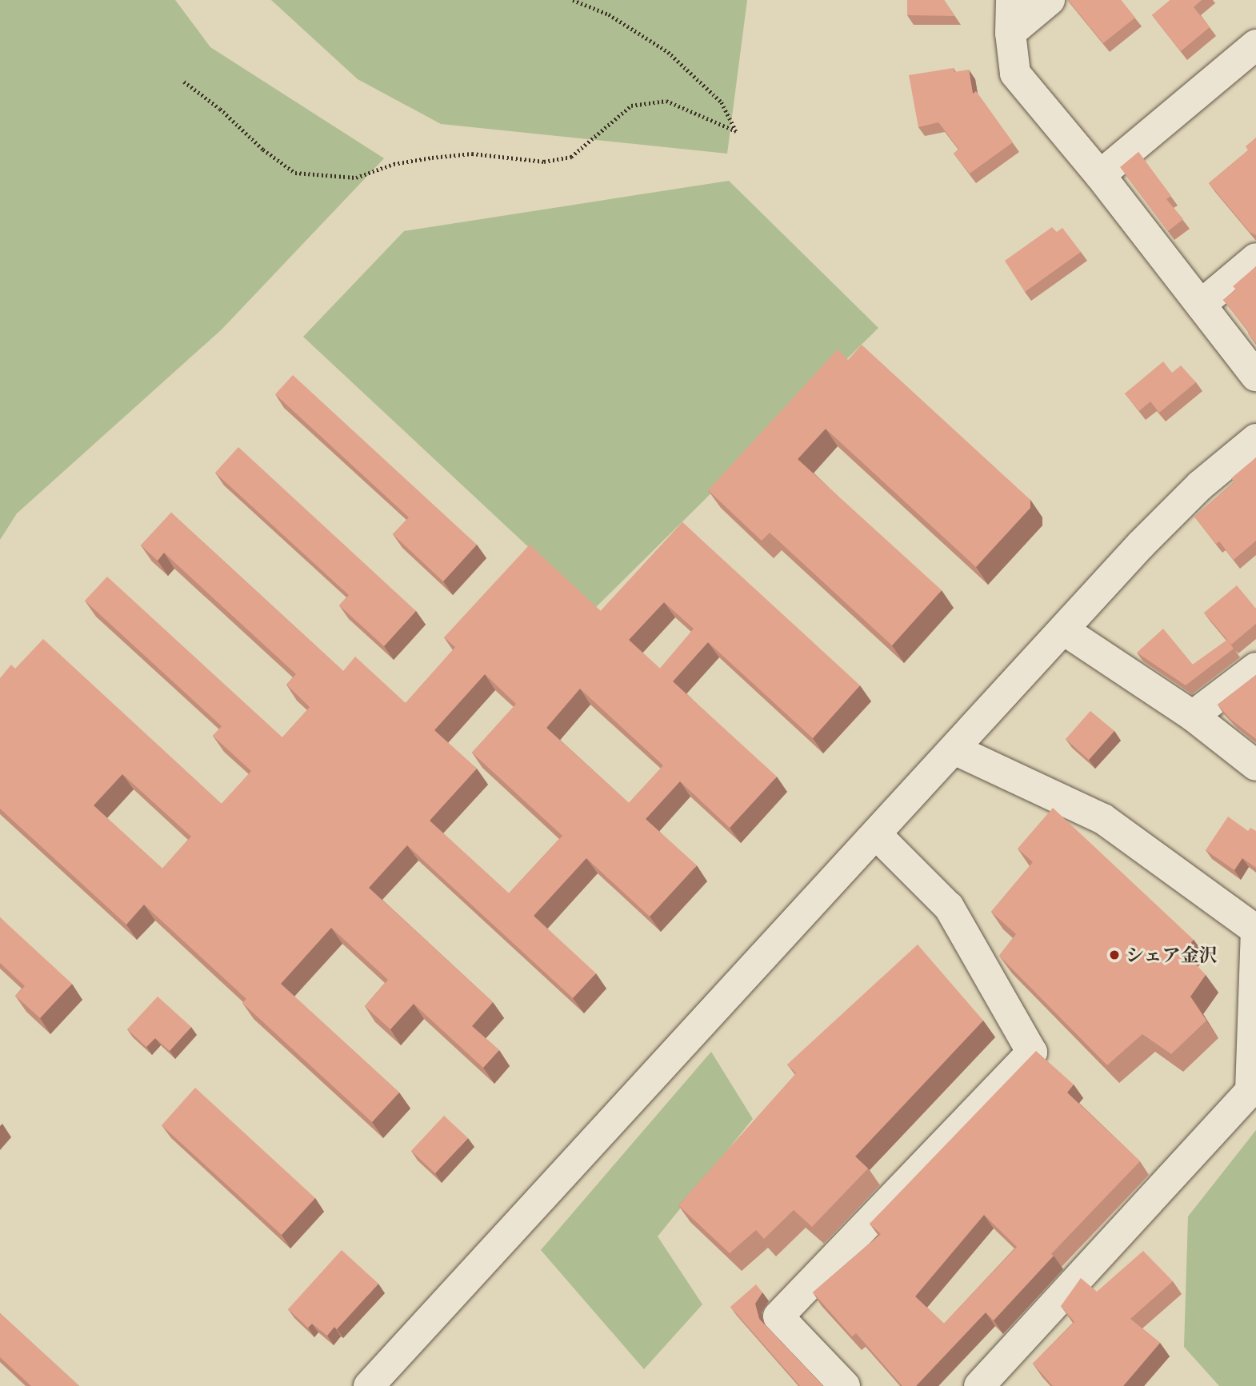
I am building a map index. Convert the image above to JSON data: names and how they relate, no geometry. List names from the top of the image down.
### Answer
{
  "places": ["シェア金沢"]
}
